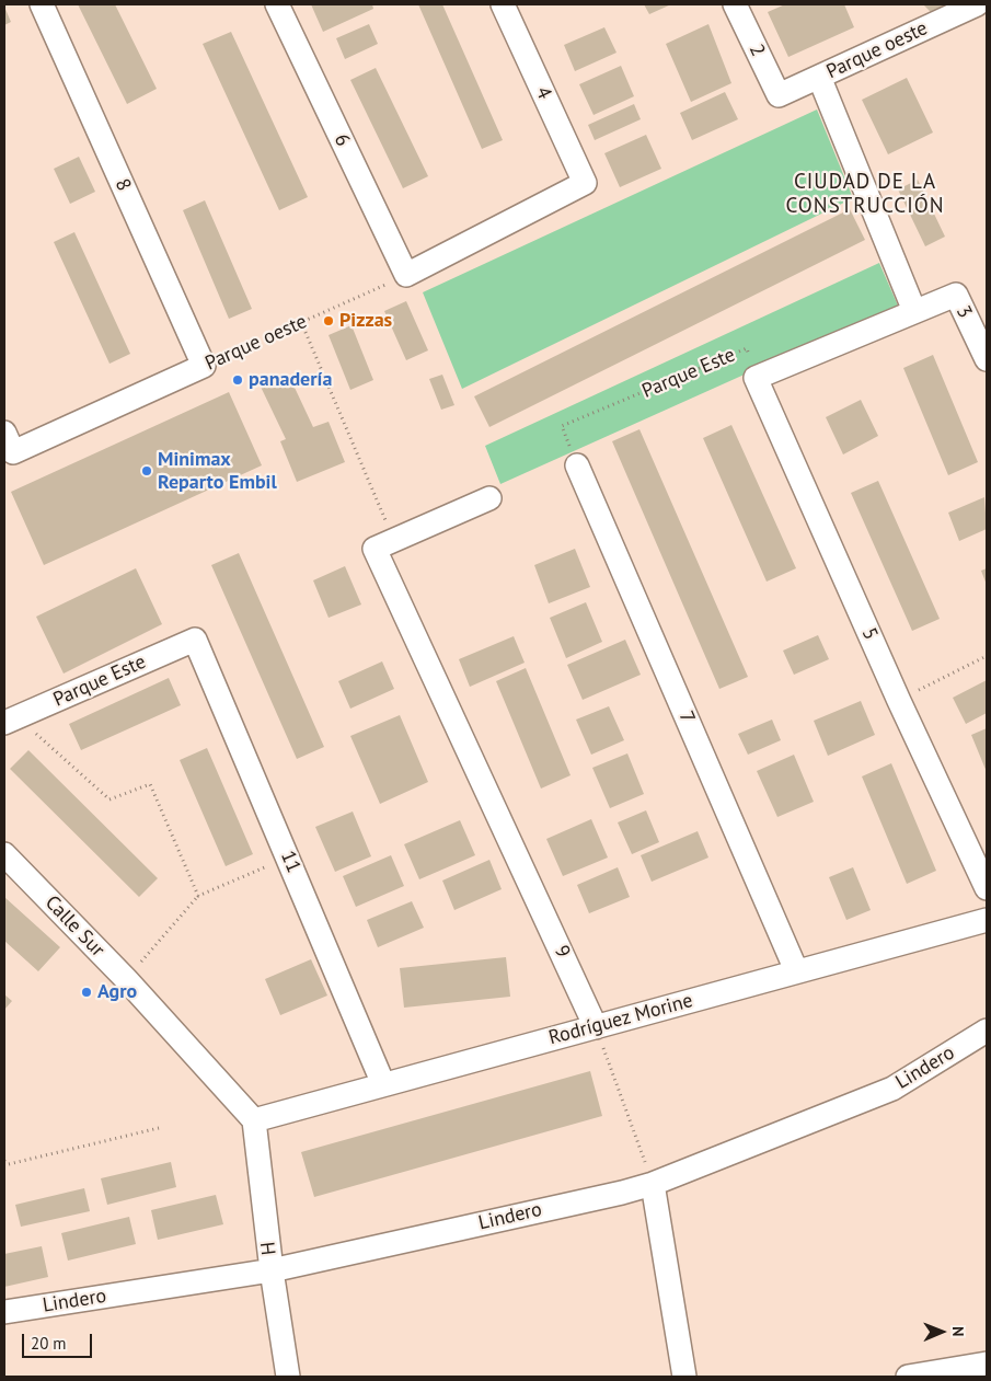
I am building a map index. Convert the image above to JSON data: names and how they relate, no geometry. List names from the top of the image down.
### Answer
{
  "streets": {
    "street": [
      "2",
      "Parque oeste",
      "4",
      "6",
      "8",
      "3",
      "Parque Este",
      "5",
      "7",
      "11",
      "Calle Sur",
      "9",
      "Rodríguez Morine",
      "Lindero",
      "H"
    ]
  },
  "crossings": [
    ["2", "Parque oeste"],
    ["Parque oeste", "4"],
    ["Parque oeste", "6"],
    ["Parque oeste", "8"],
    ["4", "6"],
    ["3", "Parque Este"],
    ["Parque Este", "5"],
    ["Parque Este", "7"],
    ["Parque Este", "11"],
    ["7", "Rodríguez Morine"],
    ["11", "Rodríguez Morine"],
    ["Calle Sur", "Rodríguez Morine"],
    ["Calle Sur", "H"],
    ["9", "Rodríguez Morine"],
    ["Rodríguez Morine", "H"],
    ["Lindero", "H"]
  ],
  "districts": ["CIUDAD DE LA CONSTRUCCIÓN"],
  "places": [
    "Pizzas",
    "panadería",
    "Minimax Reparto Embil",
    "Agro"
  ],
  "scale_bar": "20 m",
  "north": "right"
}
